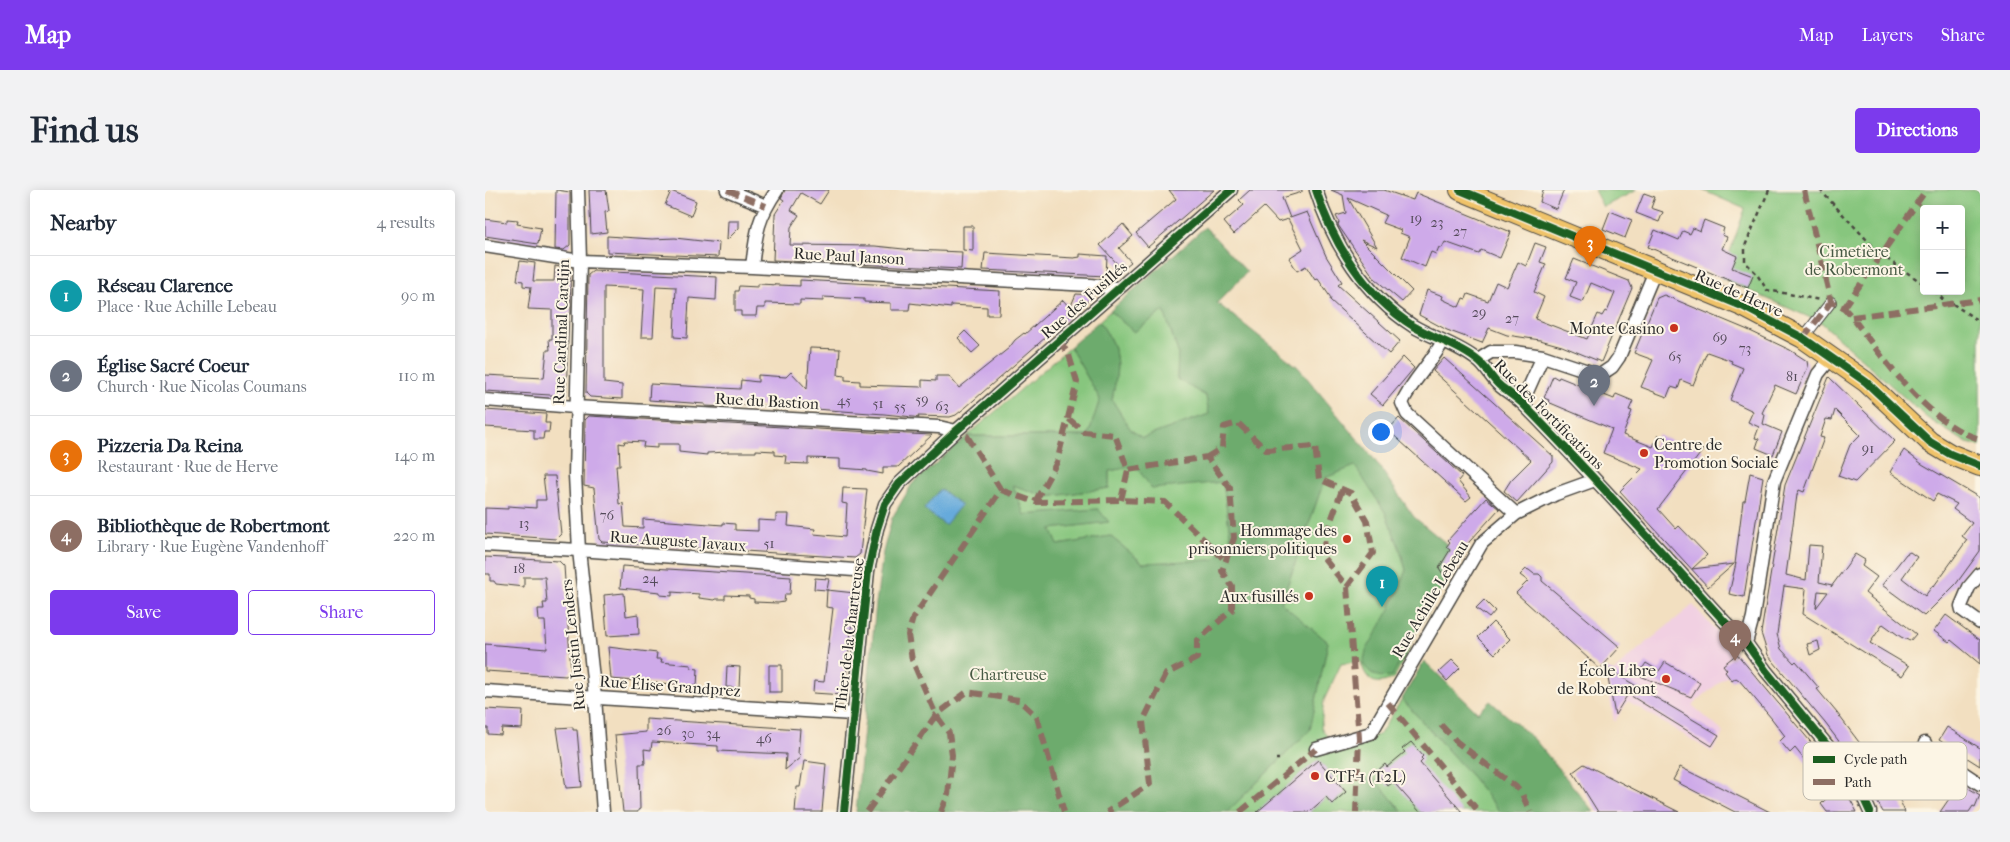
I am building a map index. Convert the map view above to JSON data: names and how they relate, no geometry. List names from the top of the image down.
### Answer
{
  "streets": {
    "main road": ["Rue de Herve"],
    "street": [
      "Rue Paul Janson",
      "Rue des Fusillés",
      "Rue Cardinal Cardijn",
      "Rue du Bastion",
      "Rue des Fortifications",
      "Rue Auguste Javaux",
      "Rue Achille Lebeau",
      "Thier de la Chartreuse",
      "Rue Justin Lenders",
      "Rue Élise Grandprez"
    ]
  },
  "crossings": [
    ["Rue Paul Janson", "Rue des Fusillés"],
    ["Rue Paul Janson", "Rue Cardinal Cardijn"],
    ["Rue des Fusillés", "Rue du Bastion"],
    ["Rue des Fusillés", "Thier de la Chartreuse"],
    ["Rue Cardinal Cardijn", "Rue du Bastion"],
    ["Rue Cardinal Cardijn", "Rue Justin Lenders"],
    ["Rue du Bastion", "Thier de la Chartreuse"],
    ["Rue des Fortifications", "Rue Achille Lebeau"],
    ["Rue Auguste Javaux", "Thier de la Chartreuse"],
    ["Rue Auguste Javaux", "Rue Justin Lenders"],
    ["Thier de la Chartreuse", "Rue Élise Grandprez"],
    ["Rue Justin Lenders", "Rue Élise Grandprez"]
  ],
  "parks": ["Cimetière de Robermont", "Chartreuse"],
  "places": [
    "Monte Casino",
    "Centre de Promotion Sociale",
    "Hommage des prisonniers politiques",
    "Aux fusillés",
    "École Libre de Robermont",
    "CTF-1 (T2L)"
  ],
  "house_numbers": [
    "19",
    "23",
    "27",
    "29",
    "27",
    "69",
    "73",
    "65",
    "81",
    "59",
    "45",
    "51",
    "55",
    "63",
    "91",
    "76",
    "13",
    "51",
    "18",
    "24",
    "26",
    "30",
    "34",
    "46"
  ],
  "legend": ["Cycle path", "Path"],
  "page": {
    "header": "Map",
    "nav": ["Map", "Layers", "Share"],
    "buttons": [
      "Directions",
      ["Save", "Share"]
    ],
    "title": "Find us",
    "heading": ["Nearby", "4 results"],
    "map_buttons": ["+", "−"],
    "pins": [
      "3",
      "2",
      "1",
      "4"
    ],
    "list": [
      {
        "mark": "1",
        "name": "Réseau Clarence",
        "note": "Place · Rue Achille Lebeau",
        "value": "90 m"
      },
      {
        "mark": "2",
        "name": "Église Sacré Coeur",
        "note": "Church · Rue Nicolas Coumans",
        "value": "110 m"
      },
      {
        "mark": "3",
        "name": "Pizzeria Da Reina",
        "note": "Restaurant · Rue de Herve",
        "value": "140 m"
      },
      {
        "mark": "4",
        "name": "Bibliothèque de Robertmont",
        "note": "Library · Rue Eugène Vandenhoff",
        "value": "220 m"
      }
    ]
  }
}
